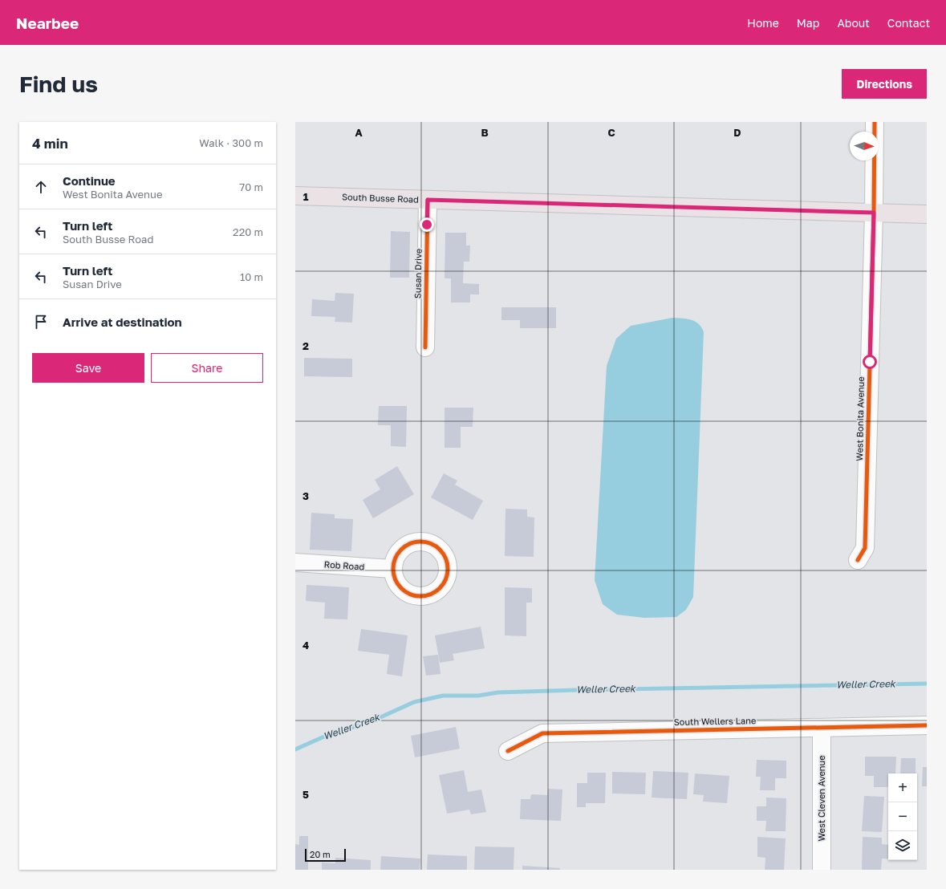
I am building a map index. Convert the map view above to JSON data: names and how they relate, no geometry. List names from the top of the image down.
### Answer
{
  "streets": {
    "main road": ["South Busse Road"],
    "street": [
      "Susan Drive",
      "West Bonita Avenue",
      "Rob Road",
      "South Wellers Lane",
      "West Cleven Avenue"
    ]
  },
  "crossings": [
    ["South Busse Road", "Susan Drive"],
    ["South Busse Road", "West Bonita Avenue"],
    ["South Wellers Lane", "West Cleven Avenue"]
  ],
  "water": ["Weller Creek"],
  "scale_bar": "20 m",
  "north": "right",
  "page": {
    "header": "Nearbee",
    "nav": [
      "Home",
      "Map",
      "About",
      "Contact"
    ],
    "buttons": [
      "Directions",
      ["Save", "Share"]
    ],
    "title": "Find us",
    "heading": ["4 min", "Walk · 300 m"],
    "list": [
      ["Continue", "West Bonita Avenue", "70 m"],
      ["Turn left", "South Busse Road", "220 m"],
      ["Turn left", "Susan Drive", "10 m"],
      "Arrive at destination"
    ],
    "map_buttons": ["+", "−"],
    "scale": "20 m"
  },
  "grid": {
    "columns": [
      "A",
      "B",
      "C",
      "D"
    ],
    "rows": [
      "1",
      "2",
      "3",
      "4",
      "5"
    ]
  }
}
